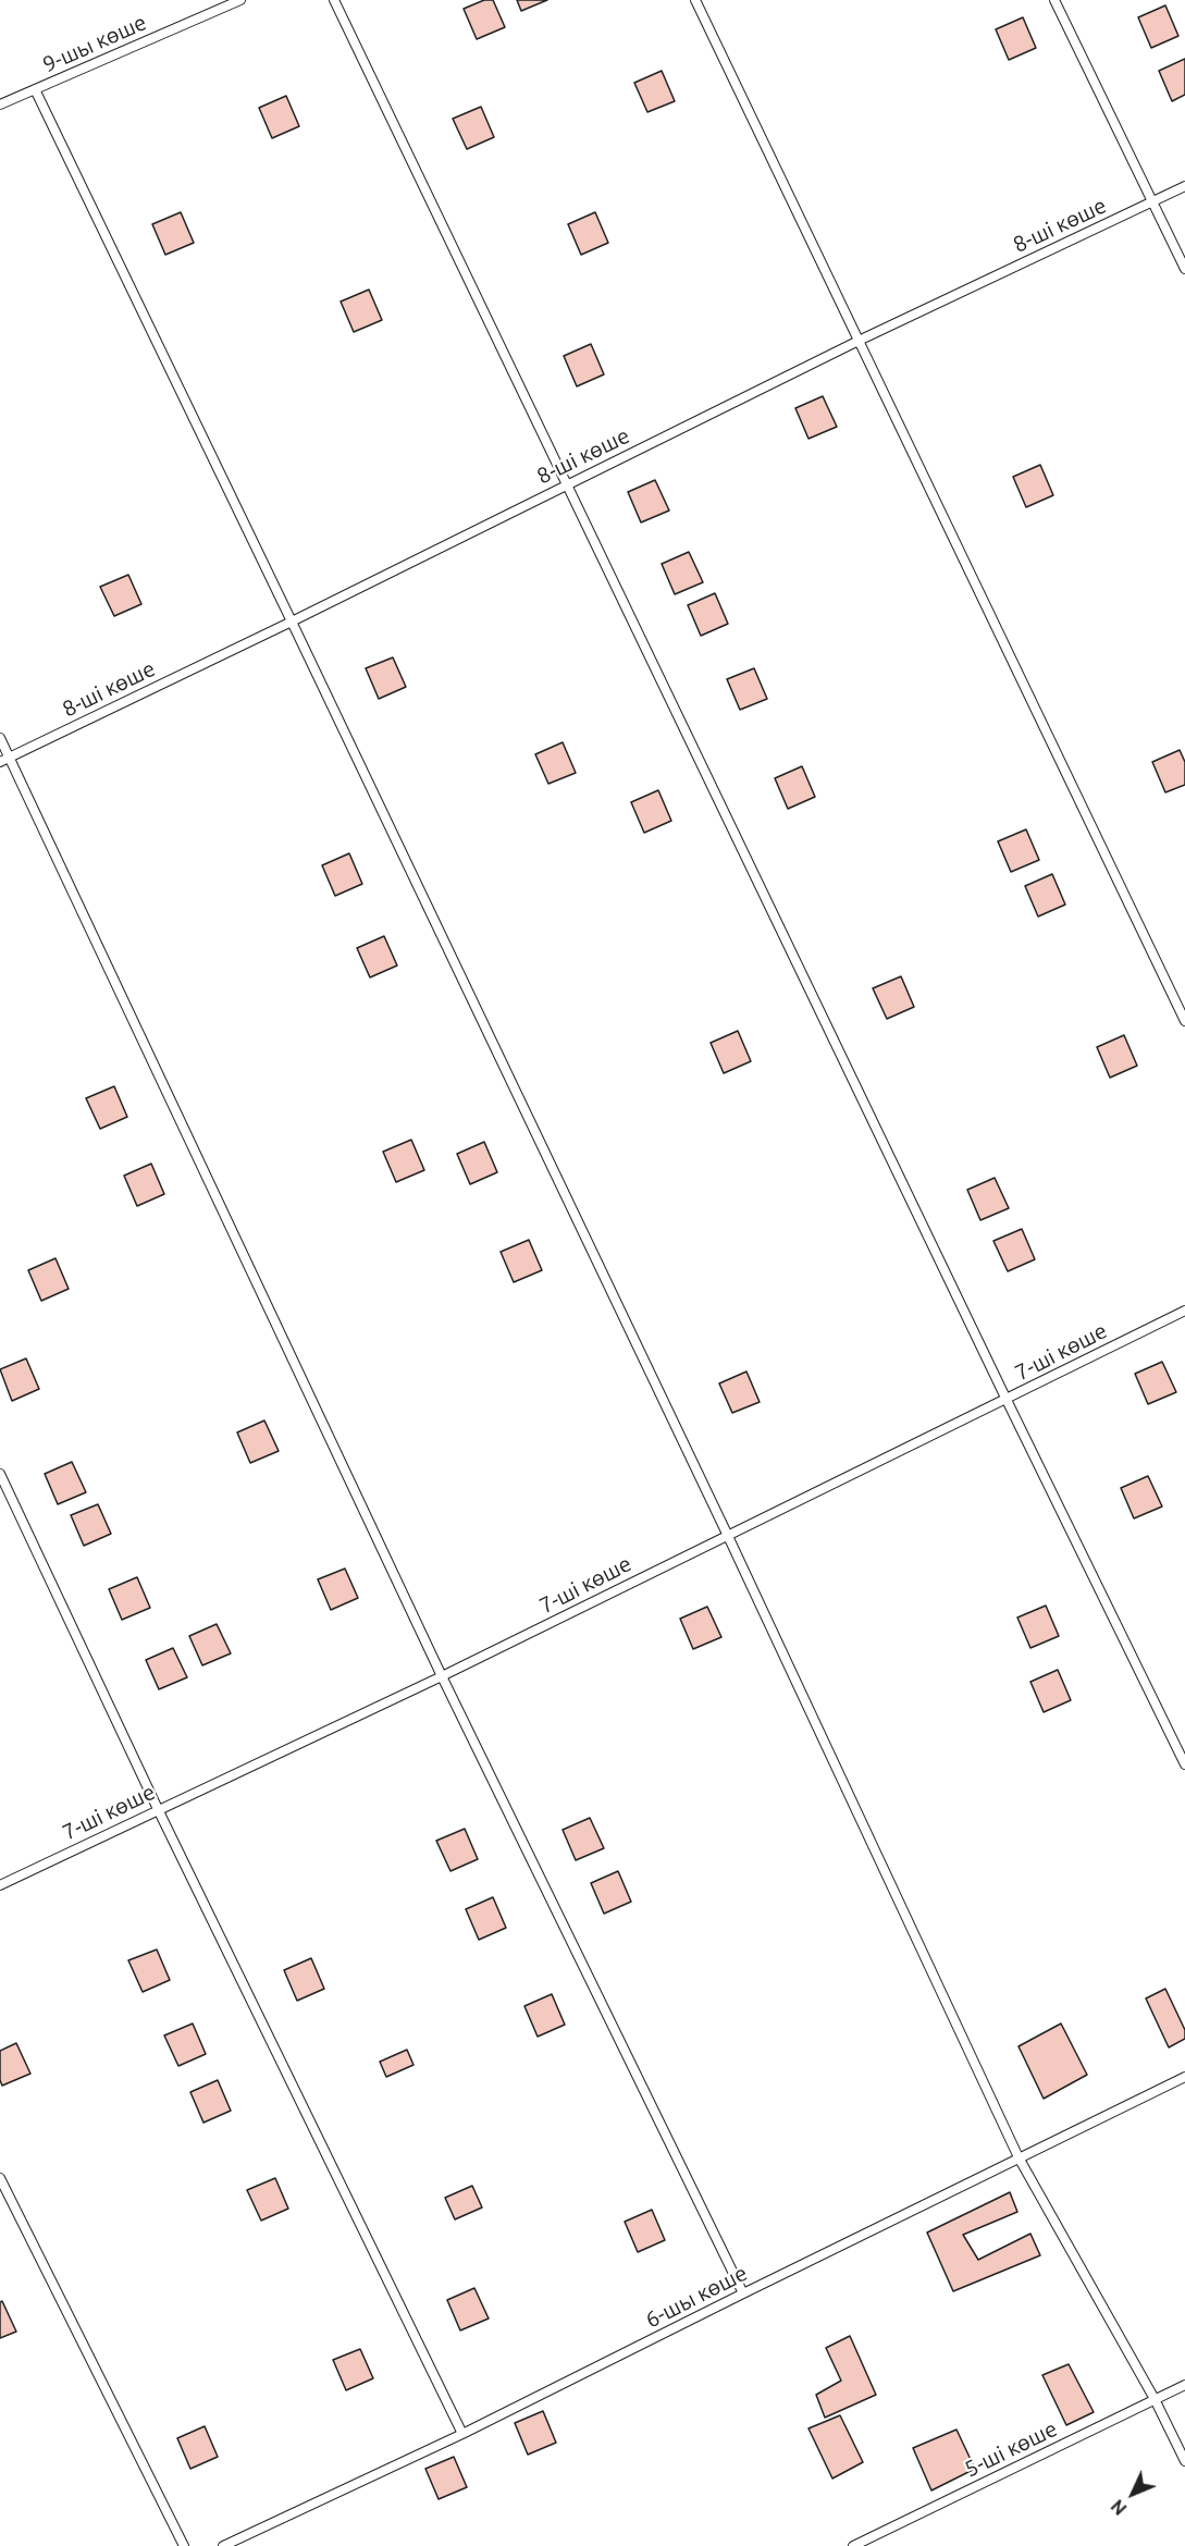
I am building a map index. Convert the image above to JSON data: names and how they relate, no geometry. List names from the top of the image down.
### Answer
{
  "streets": {
    "lane": [
      "9-шы көше",
      "8-ші көше",
      "7-ші көше",
      "6-шы көше",
      "5-ші көше"
    ]
  },
  "north": "bottom left"
}
